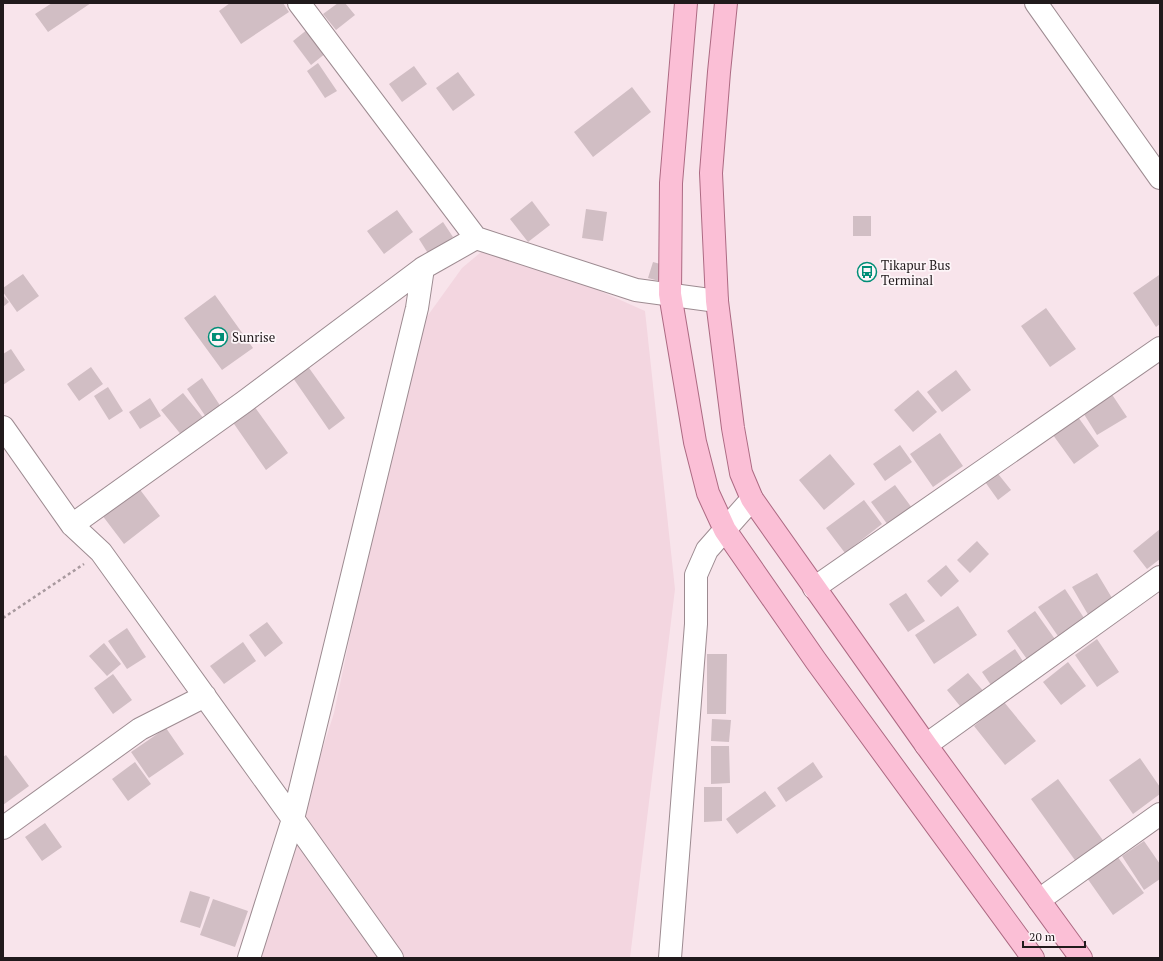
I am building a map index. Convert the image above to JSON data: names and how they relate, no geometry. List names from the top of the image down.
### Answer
{
  "places": {
    "bus stop": ["Tikapur Bus Terminal"],
    "bank": ["Sunrise"]
  },
  "scale_bar": "20 m"
}
